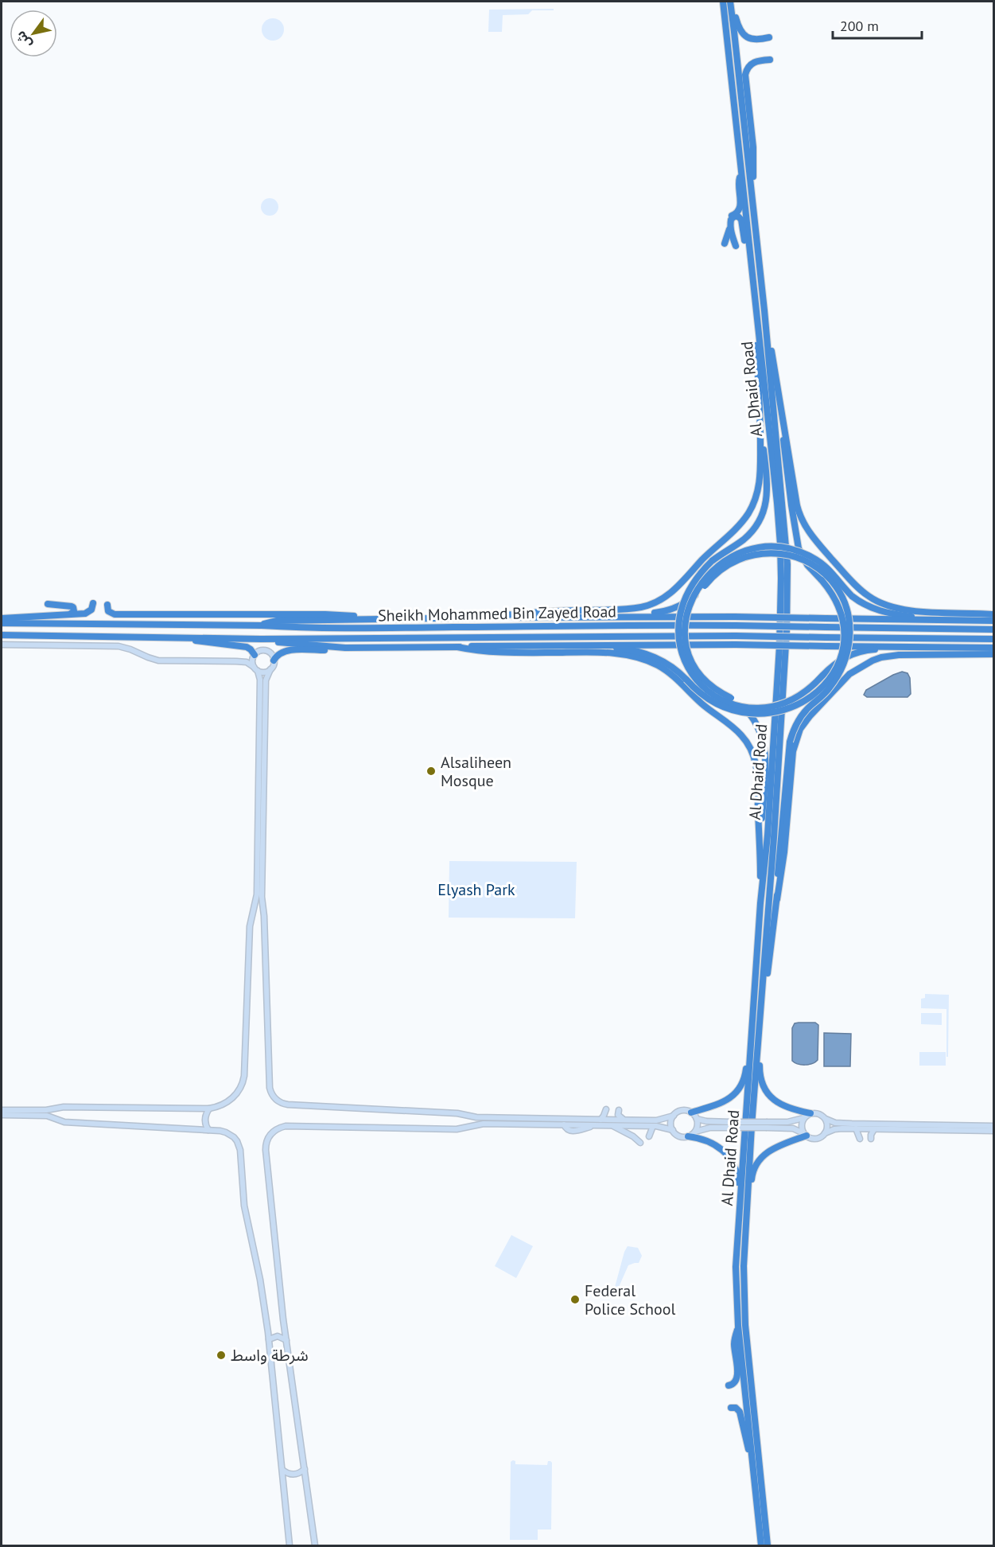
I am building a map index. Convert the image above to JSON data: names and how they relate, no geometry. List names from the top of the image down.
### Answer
{
  "streets": {
    "highway": ["Al Dhaid Road", "Sheikh Mohammed Bin Zayed Road"]
  },
  "parks": ["Elyash Park"],
  "places": ["Alsaliheen Mosque", "Federal Police School", "شرطة واسط"],
  "scale_bar": "200 m",
  "north": "bottom left"
}
